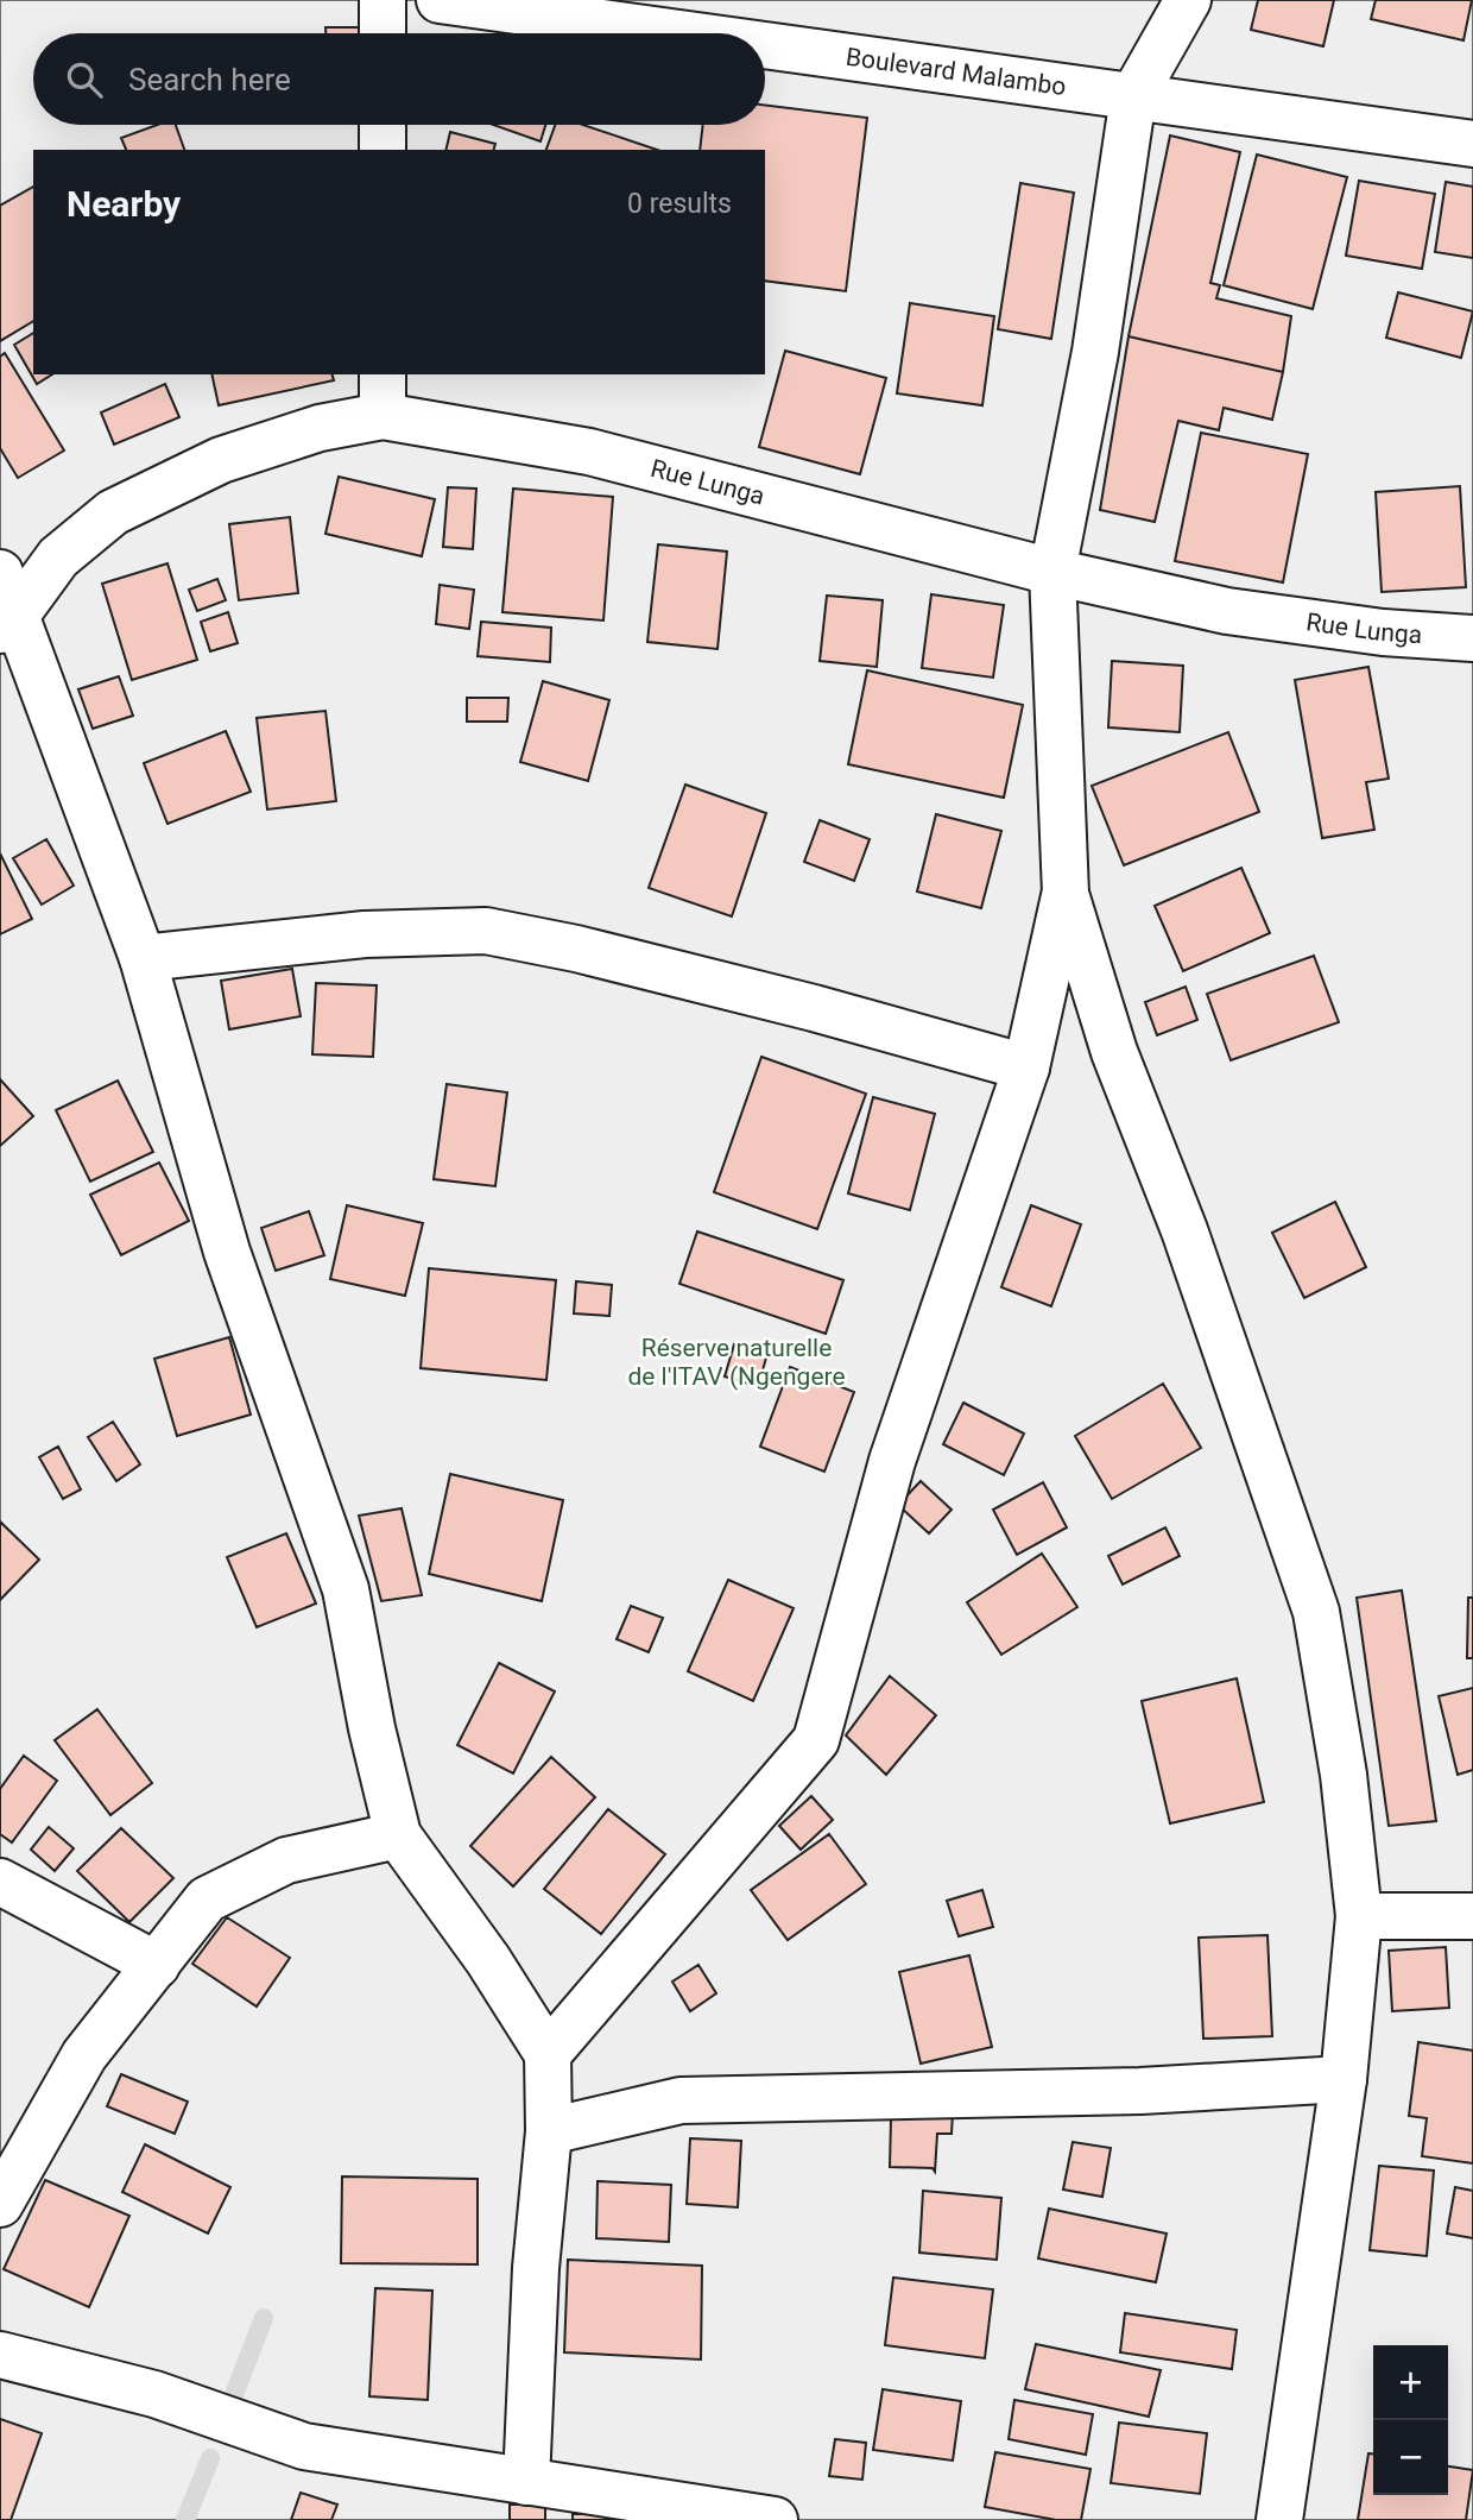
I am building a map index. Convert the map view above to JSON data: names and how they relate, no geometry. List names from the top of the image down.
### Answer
{
  "streets": {
    "street": ["Boulevard Malambo", "Rue Lunga"]
  },
  "parks": ["Réserve naturelle de l'ITAV (Ngengere"],
  "page": {
    "search": "Search here",
    "heading": ["Nearby", "0 results"],
    "map_buttons": ["+", "−"]
  }
}
